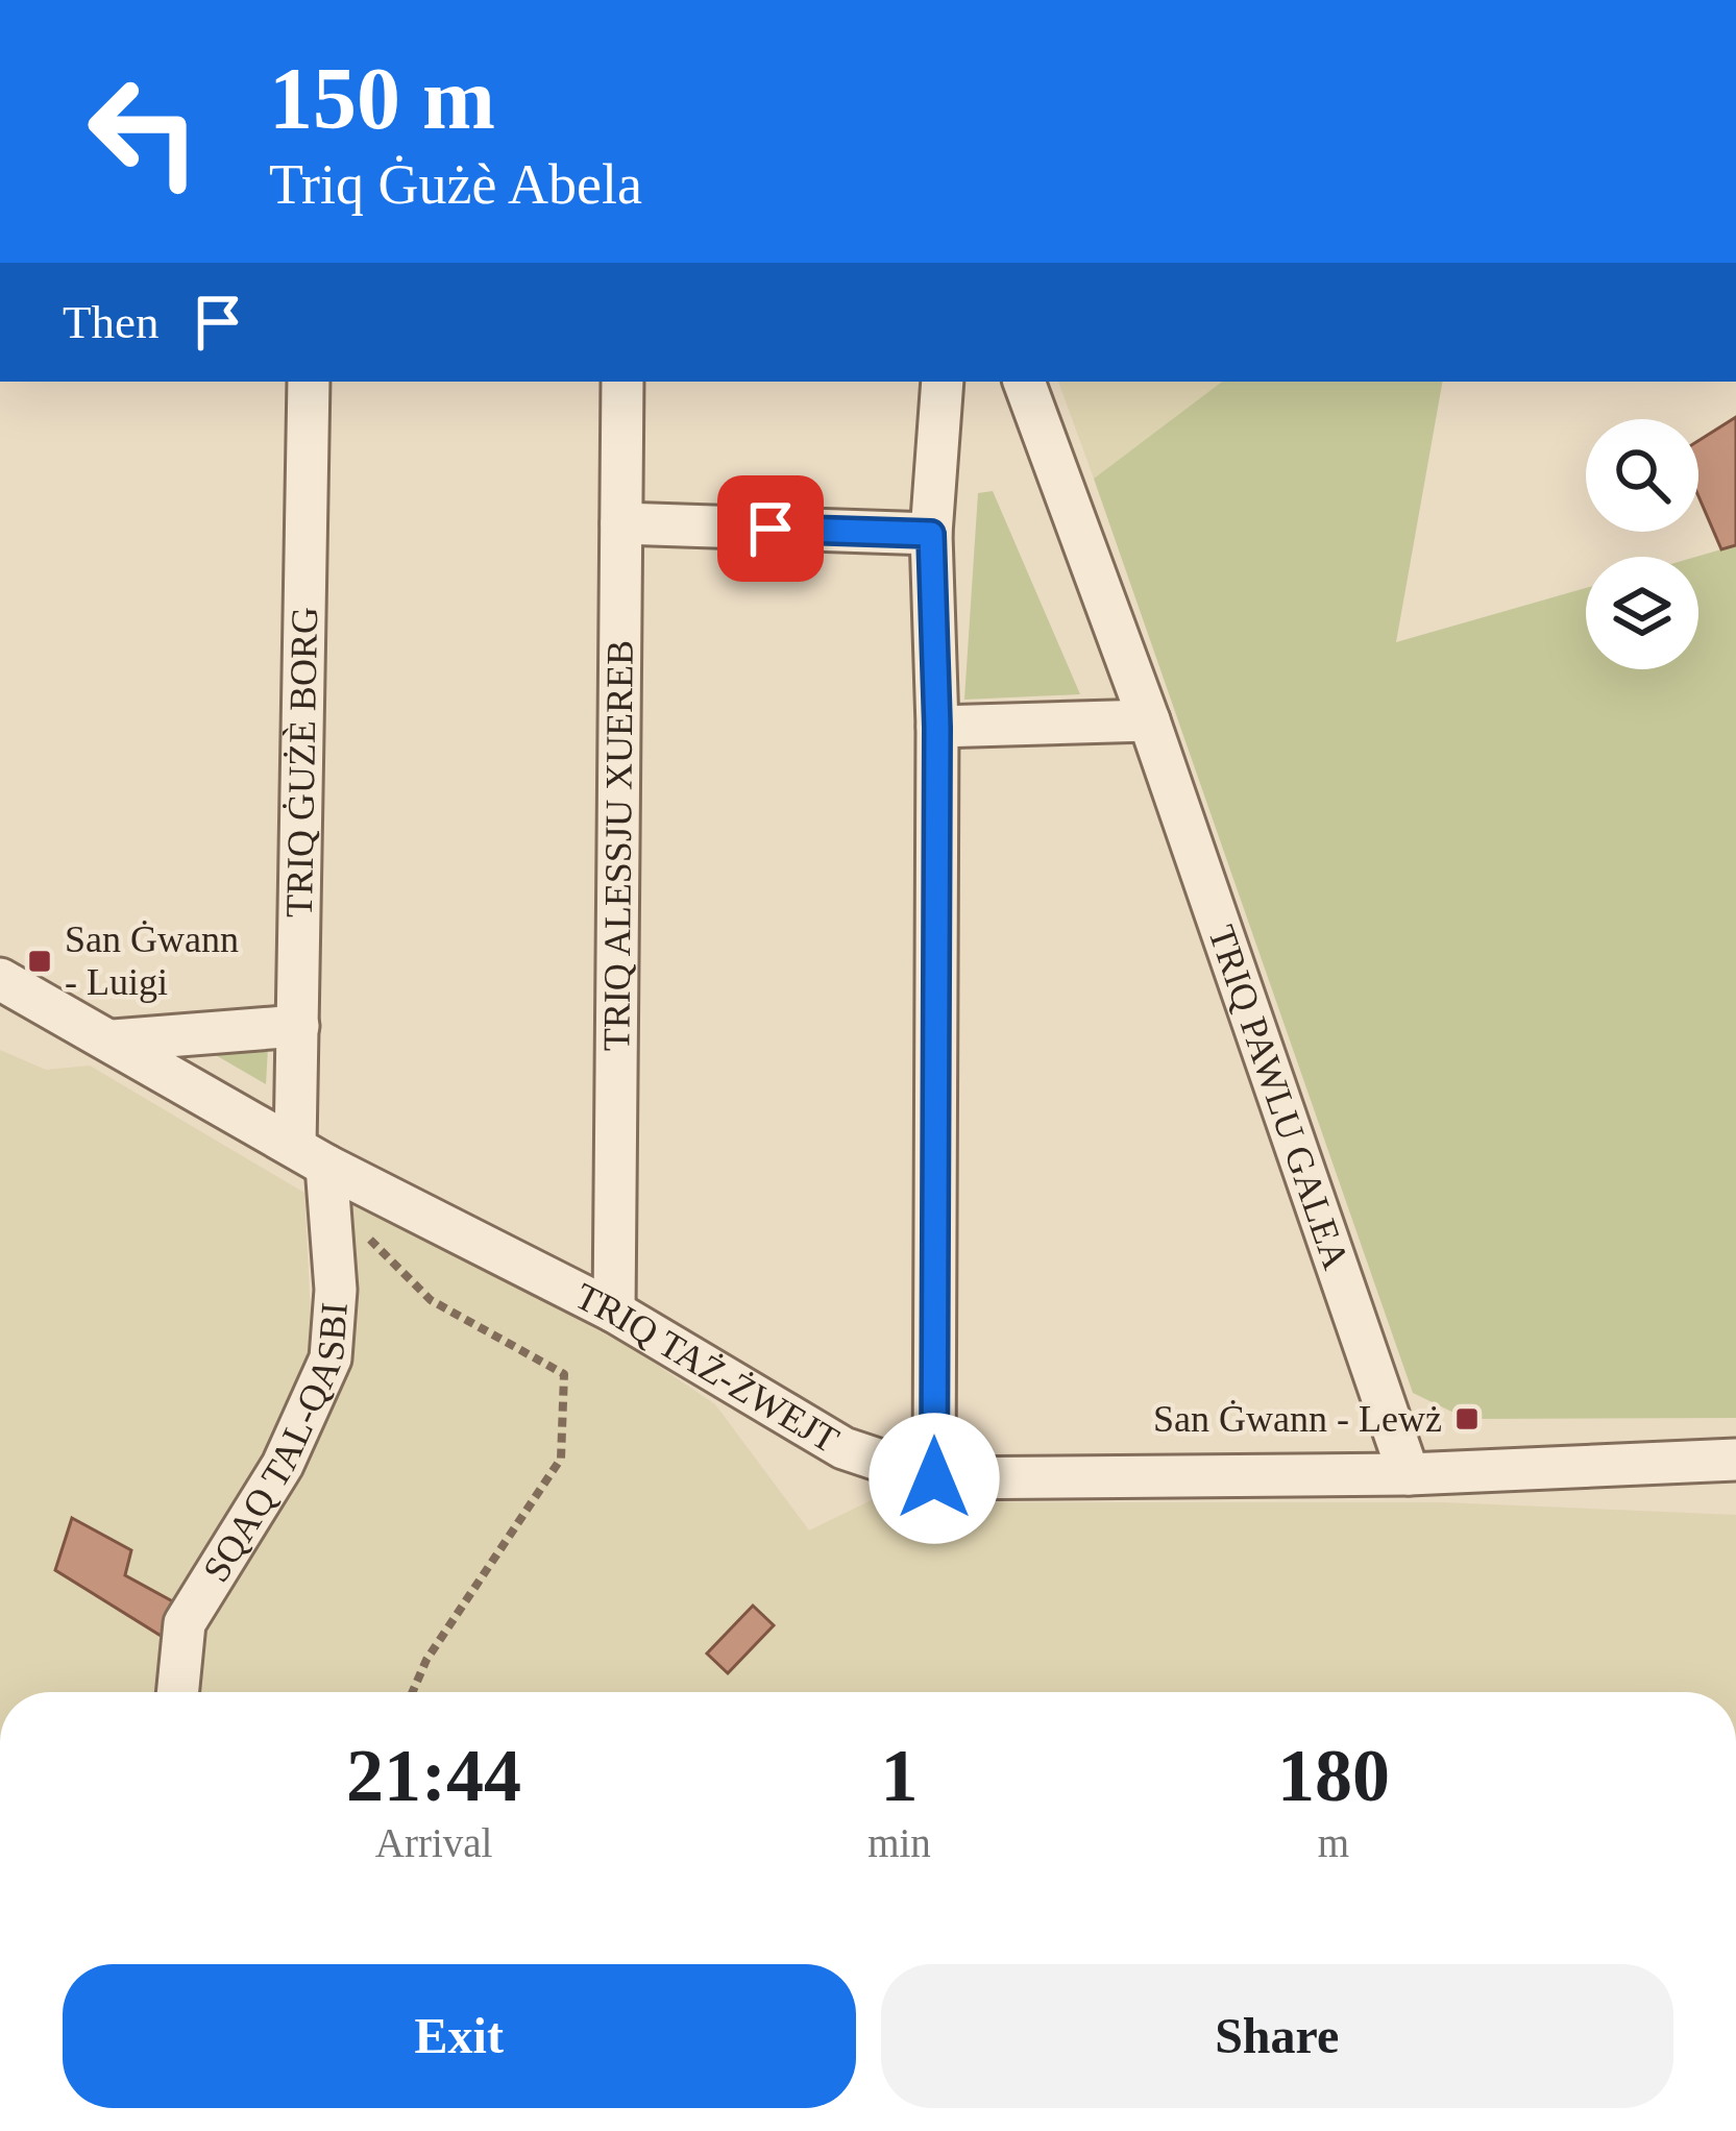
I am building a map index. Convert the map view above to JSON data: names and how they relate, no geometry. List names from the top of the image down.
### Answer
{
  "streets": {
    "street": [
      "TRIQ ĠUŻÈ BORG",
      "TRIQ ALESSJU XUEREB",
      "TRIQ PAWLU GALEA",
      "TRIQ TAŻ-ŻWEJT",
      "SQAQ TAL-QASBI"
    ]
  },
  "crossings": [
    ["TRIQ ĠUŻÈ BORG", "TRIQ TAŻ-ŻWEJT"],
    ["TRIQ ĠUŻÈ BORG", "SQAQ TAL-QASBI"],
    ["TRIQ ALESSJU XUEREB", "TRIQ TAŻ-ŻWEJT"],
    ["TRIQ PAWLU GALEA", "TRIQ TAŻ-ŻWEJT"],
    ["TRIQ TAŻ-ŻWEJT", "SQAQ TAL-QASBI"]
  ],
  "places": {
    "transit": ["San Ġwann - Luigi", "San Ġwann - Lewż"]
  },
  "page": {
    "turn": ["150 m", "Triq Ġużè Abela"],
    "then": "Then",
    "eta": [
      "21:44",
      "Arrival",
      "1",
      "min",
      "180",
      "m"
    ],
    "buttons": ["Exit", "Share"]
  }
}
